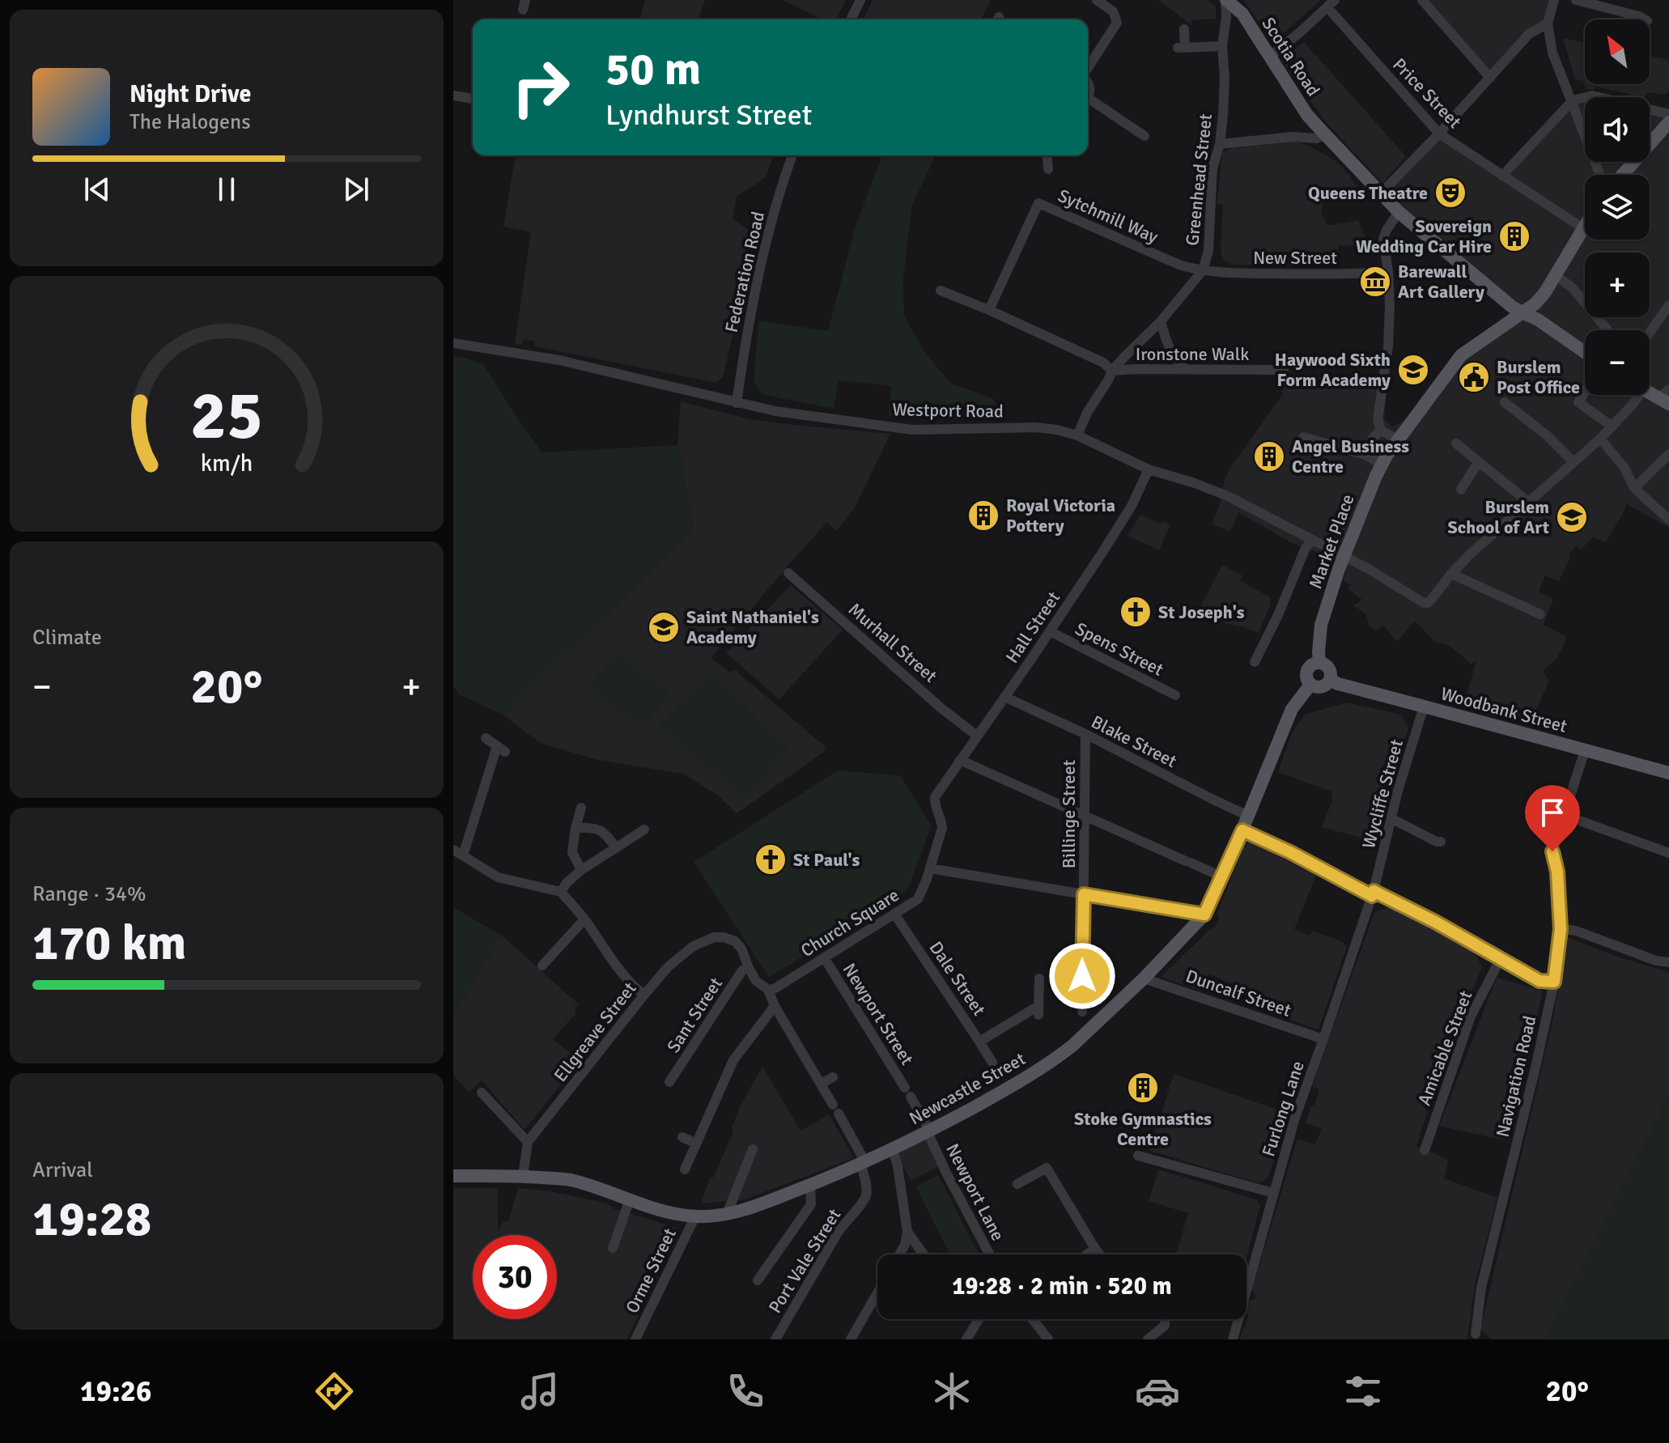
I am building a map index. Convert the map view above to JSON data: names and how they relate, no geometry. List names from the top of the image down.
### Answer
{
  "streets": {
    "main road": [
      "Scotia Road",
      "Market Place",
      "Woodbank Street",
      "Newcastle Street"
    ],
    "street": [
      "Price Street",
      "Greenhead Street",
      "Sytchmill Way",
      "New Street",
      "Federation Road",
      "Ironstone Walk",
      "Westport Road",
      "Hall Street",
      "Murhall Street",
      "Spens Street",
      "Blake Street",
      "Wycliffe Street",
      "Billinge Street",
      "Church Square",
      "Dale Street",
      "Duncalf Street",
      "Newport Street",
      "Sant Street",
      "Ellgreave Street",
      "Amicable Street",
      "Navigation Road",
      "Furlong Lane",
      "Newport Lane",
      "Port Vale Street",
      "Orme Street"
    ]
  },
  "crossings": [
    ["Scotia Road", "Greenhead Street"],
    ["Scotia Road", "Market Place"],
    ["Price Street", "Market Place"],
    ["Greenhead Street", "Sytchmill Way"],
    ["Greenhead Street", "New Street"],
    ["Greenhead Street", "Ironstone Walk"],
    ["Greenhead Street", "Westport Road"],
    ["Sytchmill Way", "New Street"],
    ["Federation Road", "Westport Road"],
    ["Westport Road", "Market Place"],
    ["Westport Road", "Hall Street"],
    ["Market Place", "Woodbank Street"],
    ["Market Place", "Newcastle Street"],
    ["Hall Street", "Murhall Street"],
    ["Hall Street", "Spens Street"],
    ["Hall Street", "Blake Street"],
    ["Hall Street", "Church Square"],
    ["Woodbank Street", "Wycliffe Street"],
    ["Woodbank Street", "Navigation Road"],
    ["Woodbank Street", "Newcastle Street"],
    ["Blake Street", "Billinge Street"],
    ["Blake Street", "Newcastle Street"],
    ["Wycliffe Street", "Furlong Lane"],
    ["Church Square", "Dale Street"],
    ["Church Square", "Newport Street"],
    ["Duncalf Street", "Newcastle Street"],
    ["Duncalf Street", "Furlong Lane"],
    ["Newport Street", "Newcastle Street"],
    ["Newport Street", "Newport Lane"],
    ["Sant Street", "Ellgreave Street"],
    ["Newcastle Street", "Newport Lane"],
    ["Newcastle Street", "Port Vale Street"],
    ["Newcastle Street", "Orme Street"]
  ],
  "places": {
    "theatre": ["Queens Theatre"],
    "building": [
      "Sovereign Wedding Car Hire",
      "Angel Business Centre",
      "Royal Victoria Pottery",
      "Stoke Gymnastics Centre"
    ],
    "museum": ["Barewall Art Gallery"],
    "school or university": ["Haywood Sixth Form Academy", "Burslem School of Art", "Saint Nathaniel's Academy"],
    "public building": ["Burslem Post Office"],
    "church": ["St Joseph's", "St Paul's"]
  },
  "north": "top left",
  "page": {
    "map_buttons": ["+", "−"],
    "turn": ["50 m", "Lyndhurst Street"],
    "song": ["Night Drive", "The Halogens"],
    "tile": [
      "Climate",
      ["Range · 34%", "170 km"],
      ["Arrival", "19:28"]
    ],
    "heat": ["−", "20°", "+"],
    "limit": "30",
    "trip": "19:28 · 2 min · 520 m",
    "tabs": ["19:26", "20°"],
    "gauge": ["25", "km/h"]
  }
}
